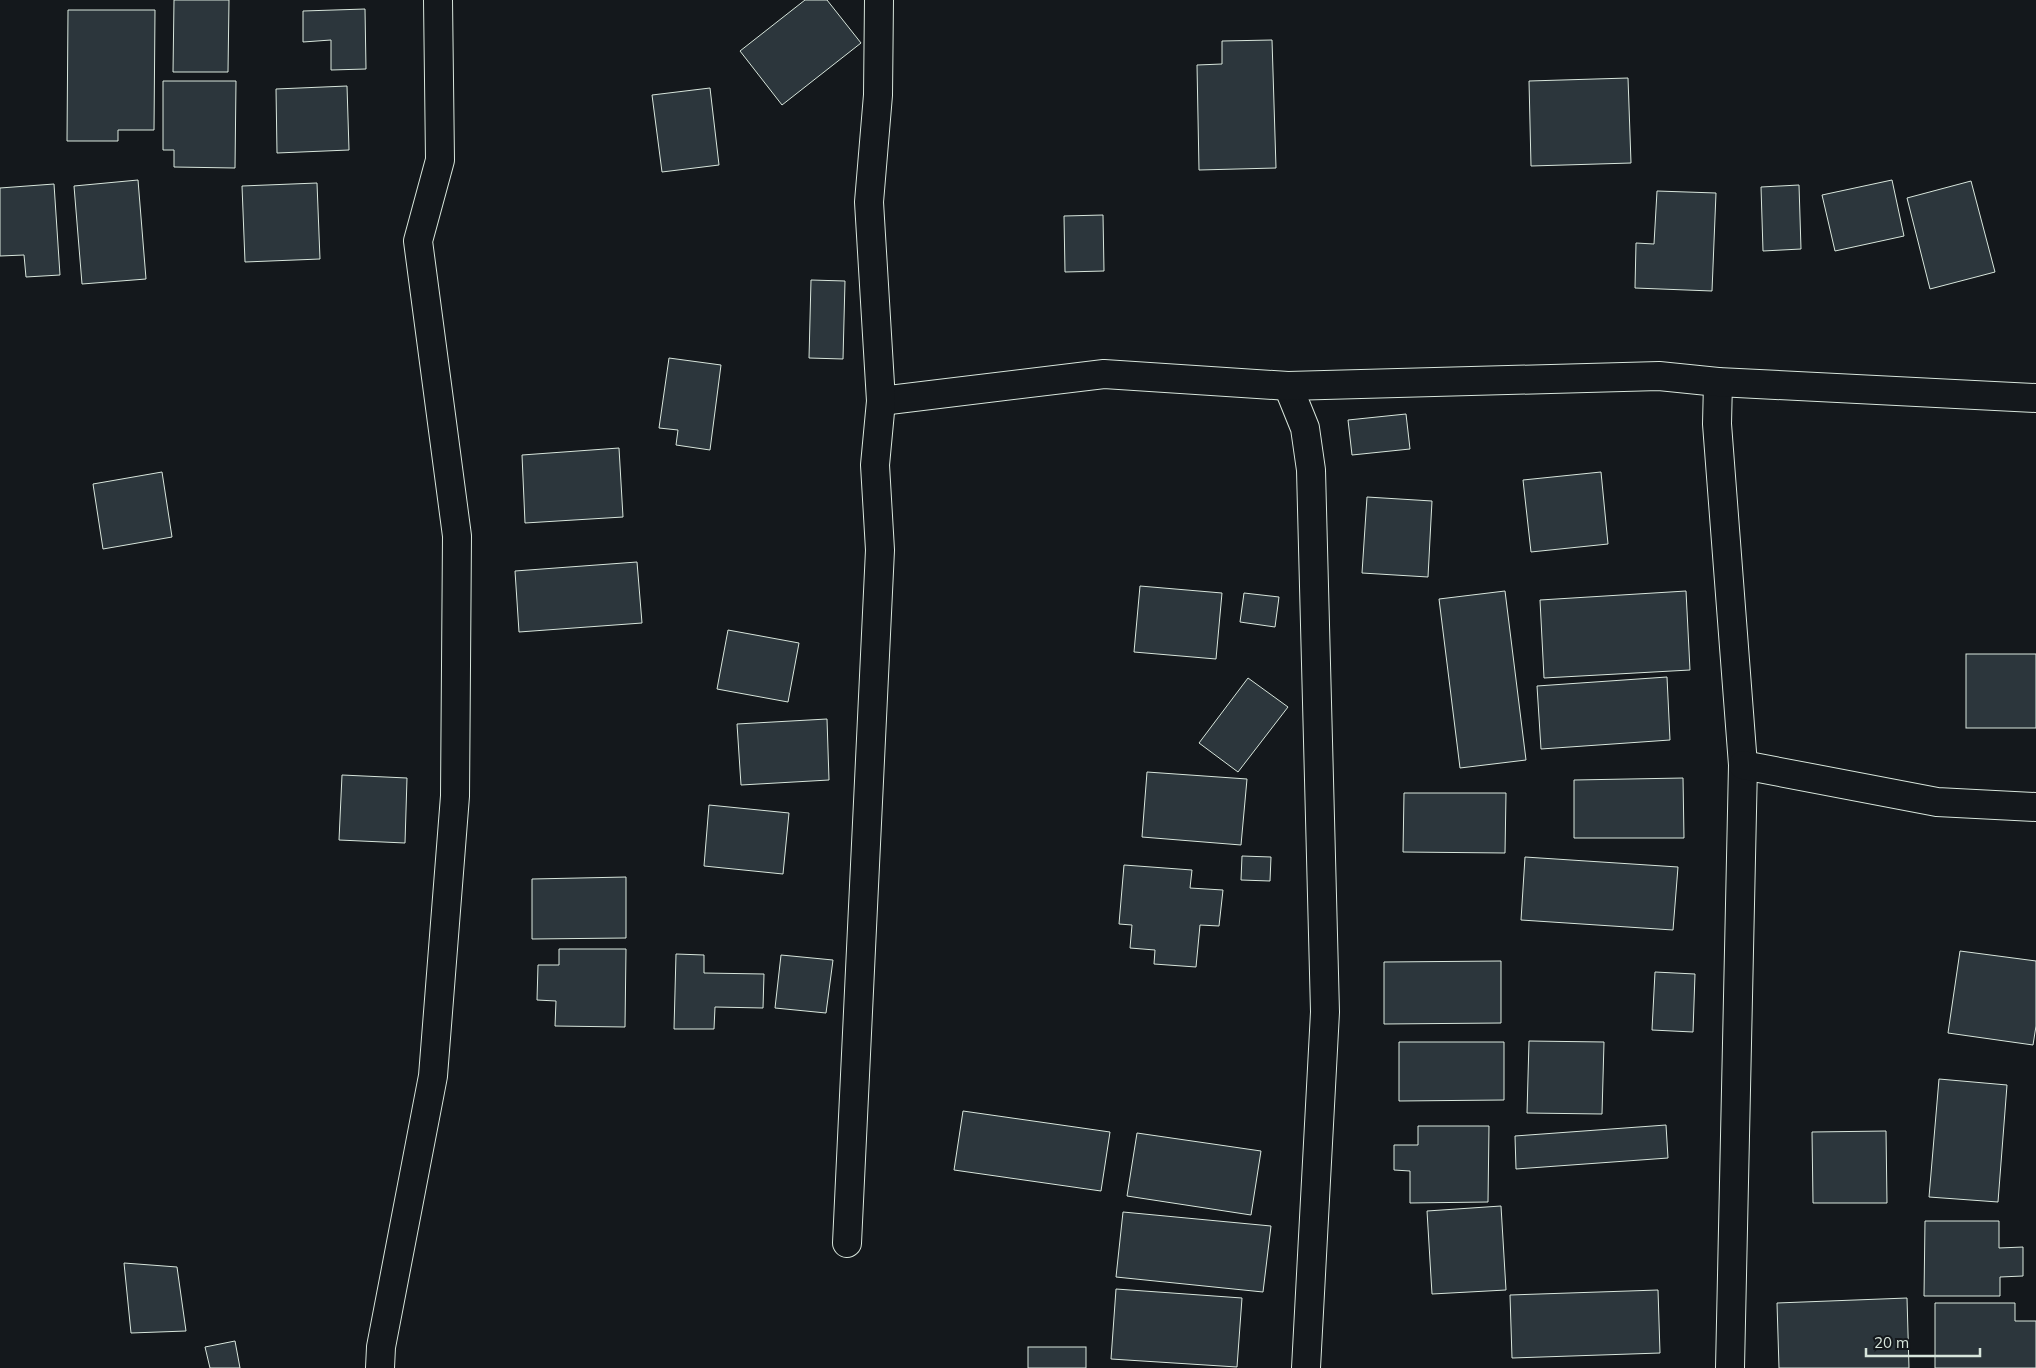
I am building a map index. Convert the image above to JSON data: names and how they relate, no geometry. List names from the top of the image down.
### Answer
{
  "scale_bar": "20 m"
}
